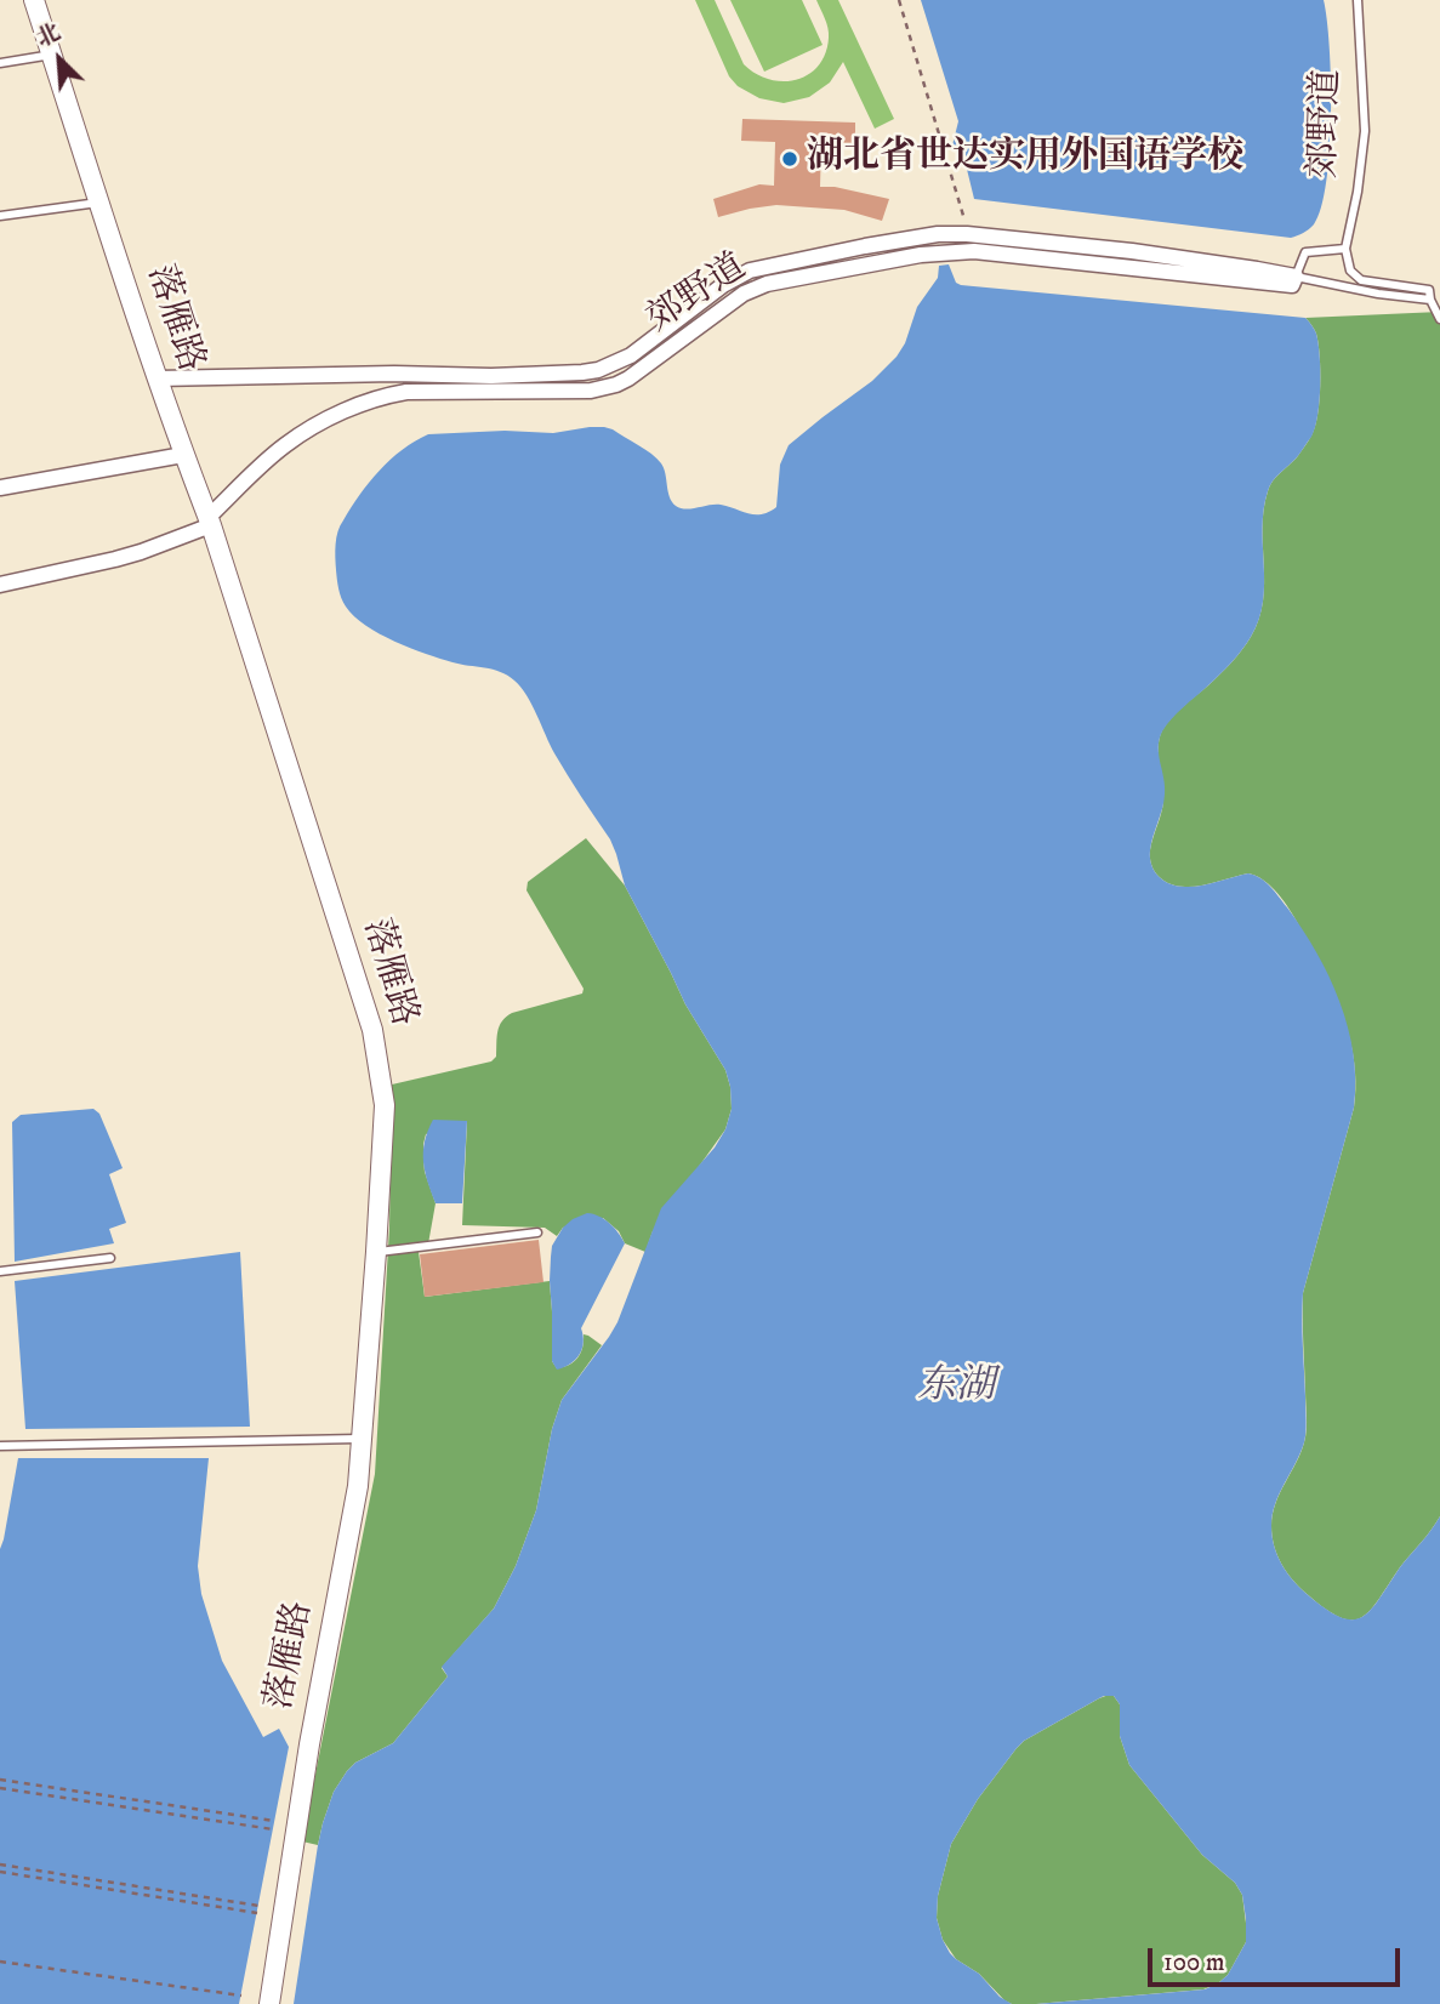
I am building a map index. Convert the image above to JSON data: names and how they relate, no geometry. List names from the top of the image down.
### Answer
{
  "streets": {
    "street": ["郊野道", "落雁路"]
  },
  "crossings": [
    ["郊野道", "落雁路"]
  ],
  "water": ["东湖"],
  "places": ["湖北省世达实用外国语学校"],
  "scale_bar": "100 m",
  "north": "top left"
}
